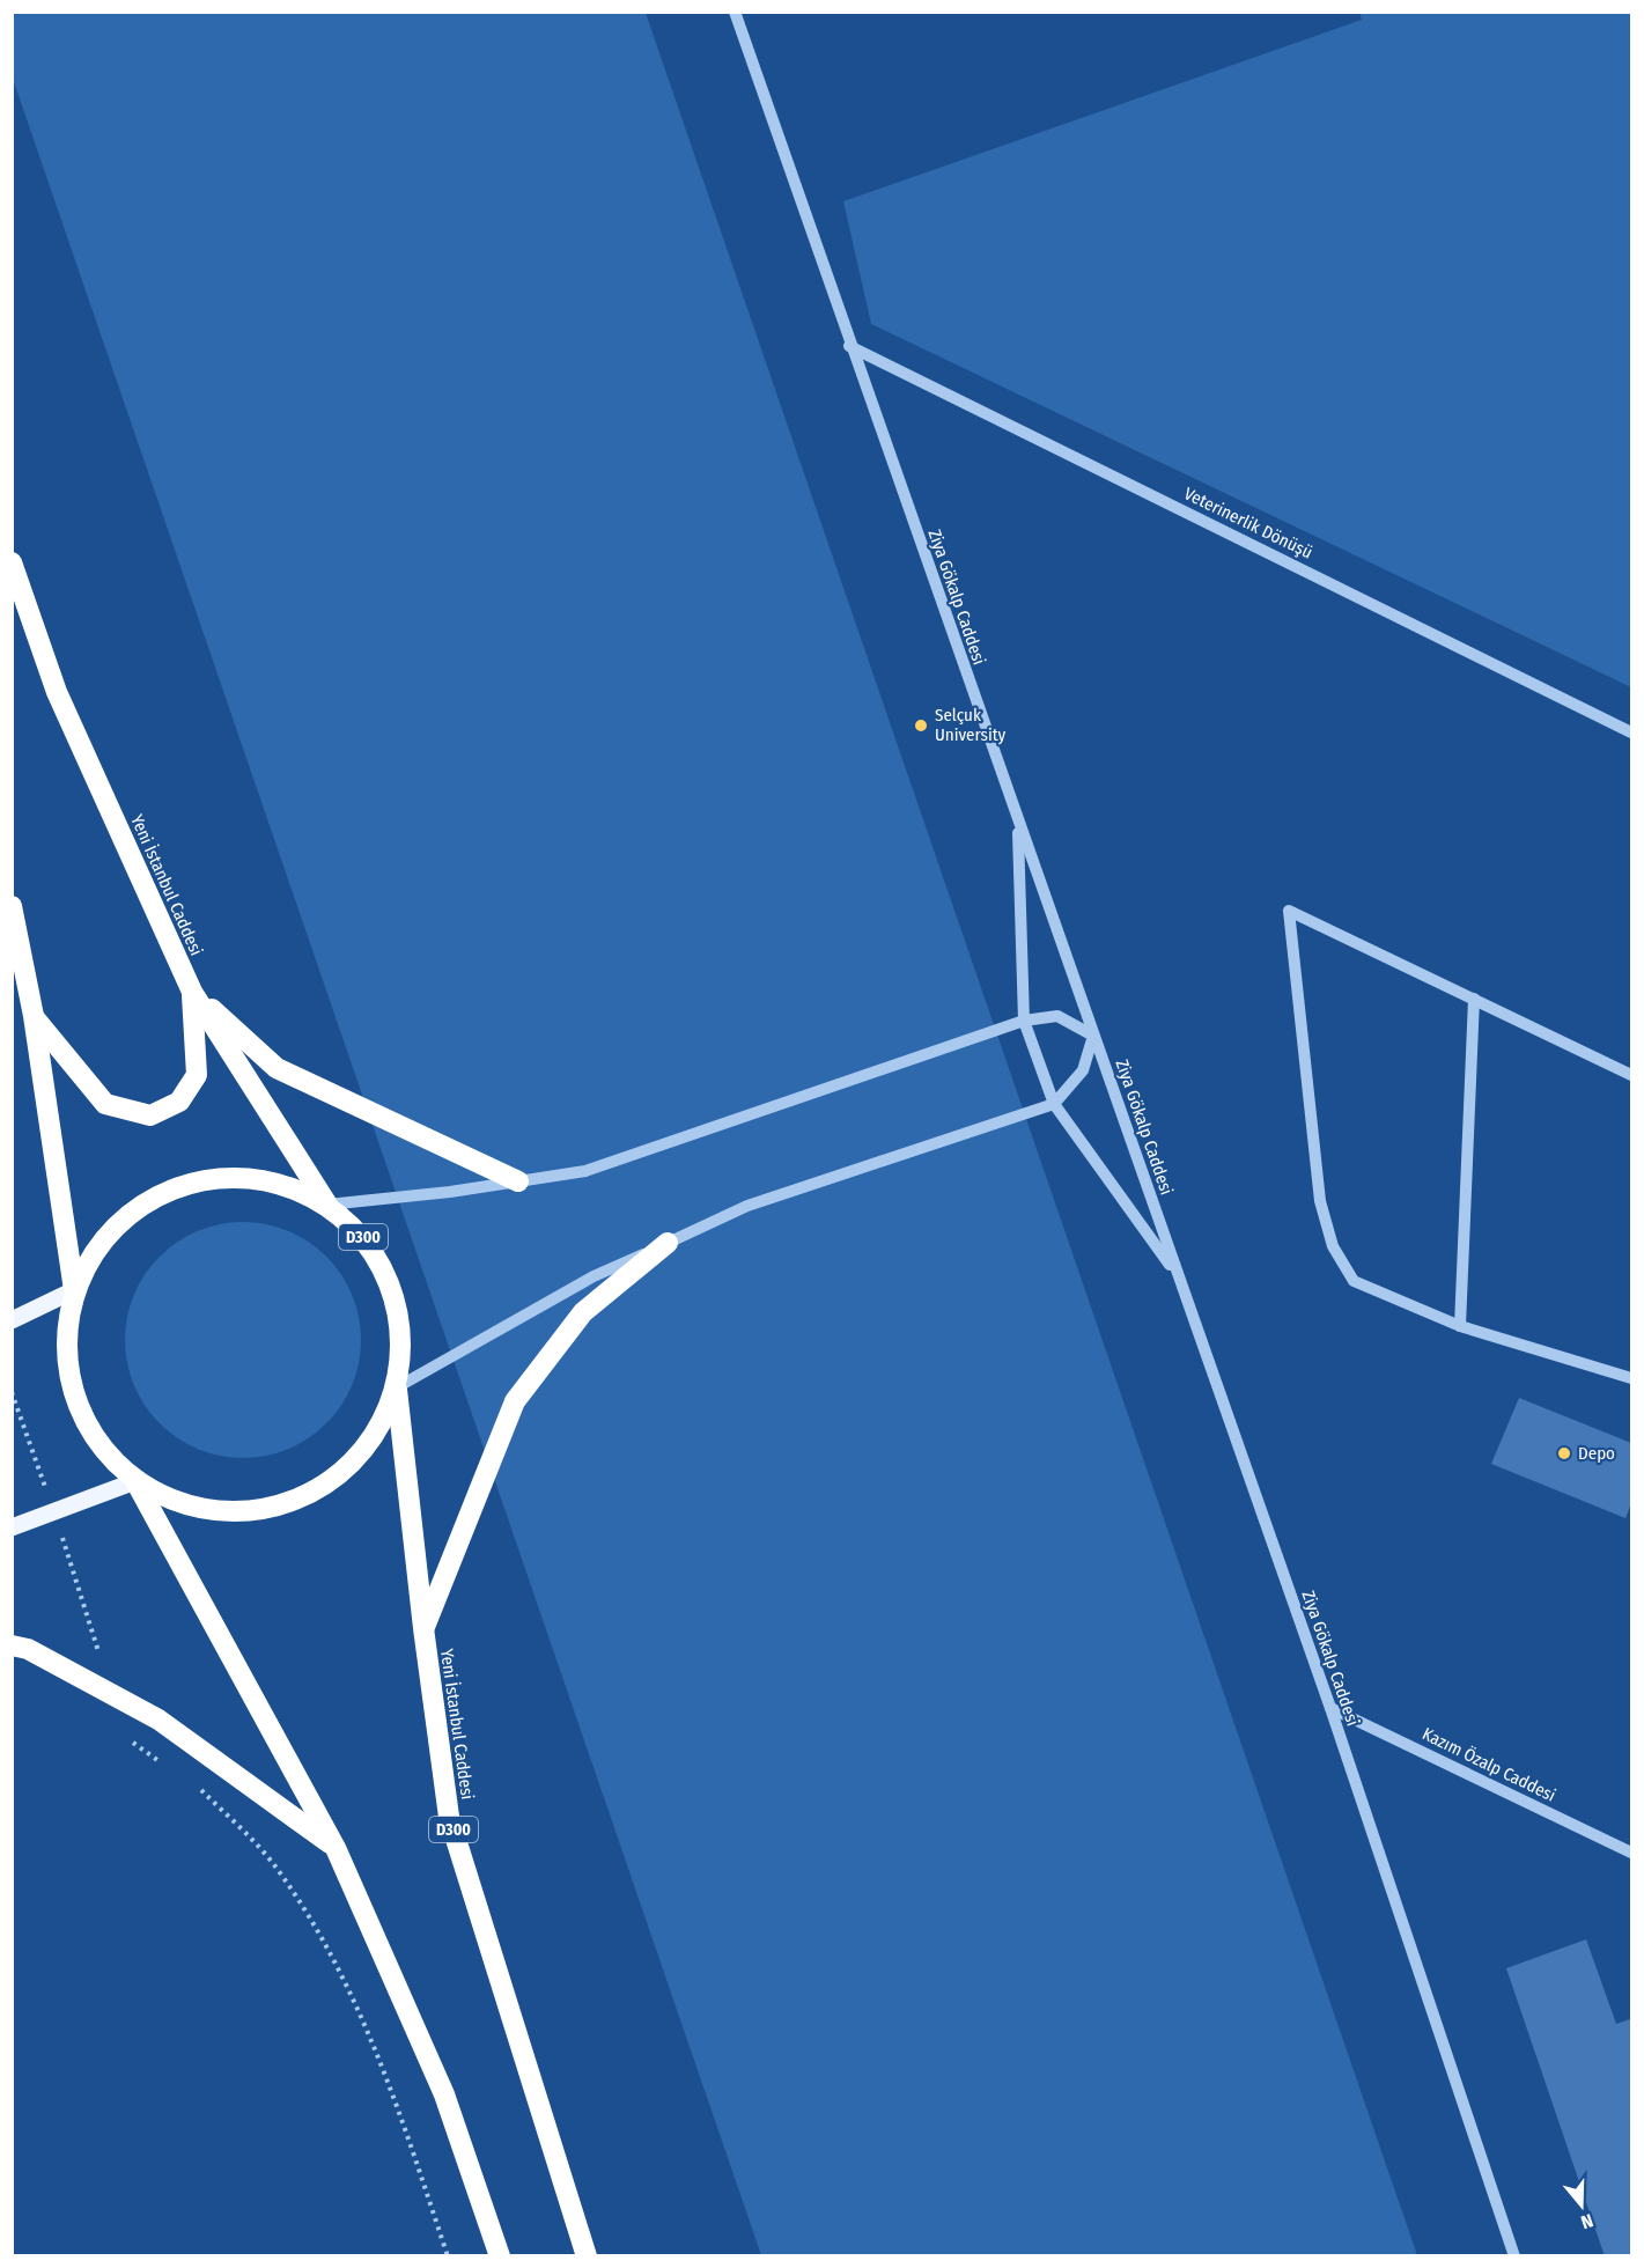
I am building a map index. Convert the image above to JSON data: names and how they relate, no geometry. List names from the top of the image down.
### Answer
{
  "streets": {
    "highway": ["Yeni İstanbul Caddesi", "D300"],
    "street": ["Veterinerlik Dönüşü", "Ziya Gökalp Caddesi", "Kazım Özalp Caddesi"]
  },
  "crossings": [
    ["Veterinerlik Dönüşü", "Ziya Gökalp Caddesi"],
    ["Ziya Gökalp Caddesi", "Kazım Özalp Caddesi"],
    ["Yeni İstanbul Caddesi", "D300"]
  ],
  "places": ["Selçuk University", "Depo"],
  "north": "bottom"
}
